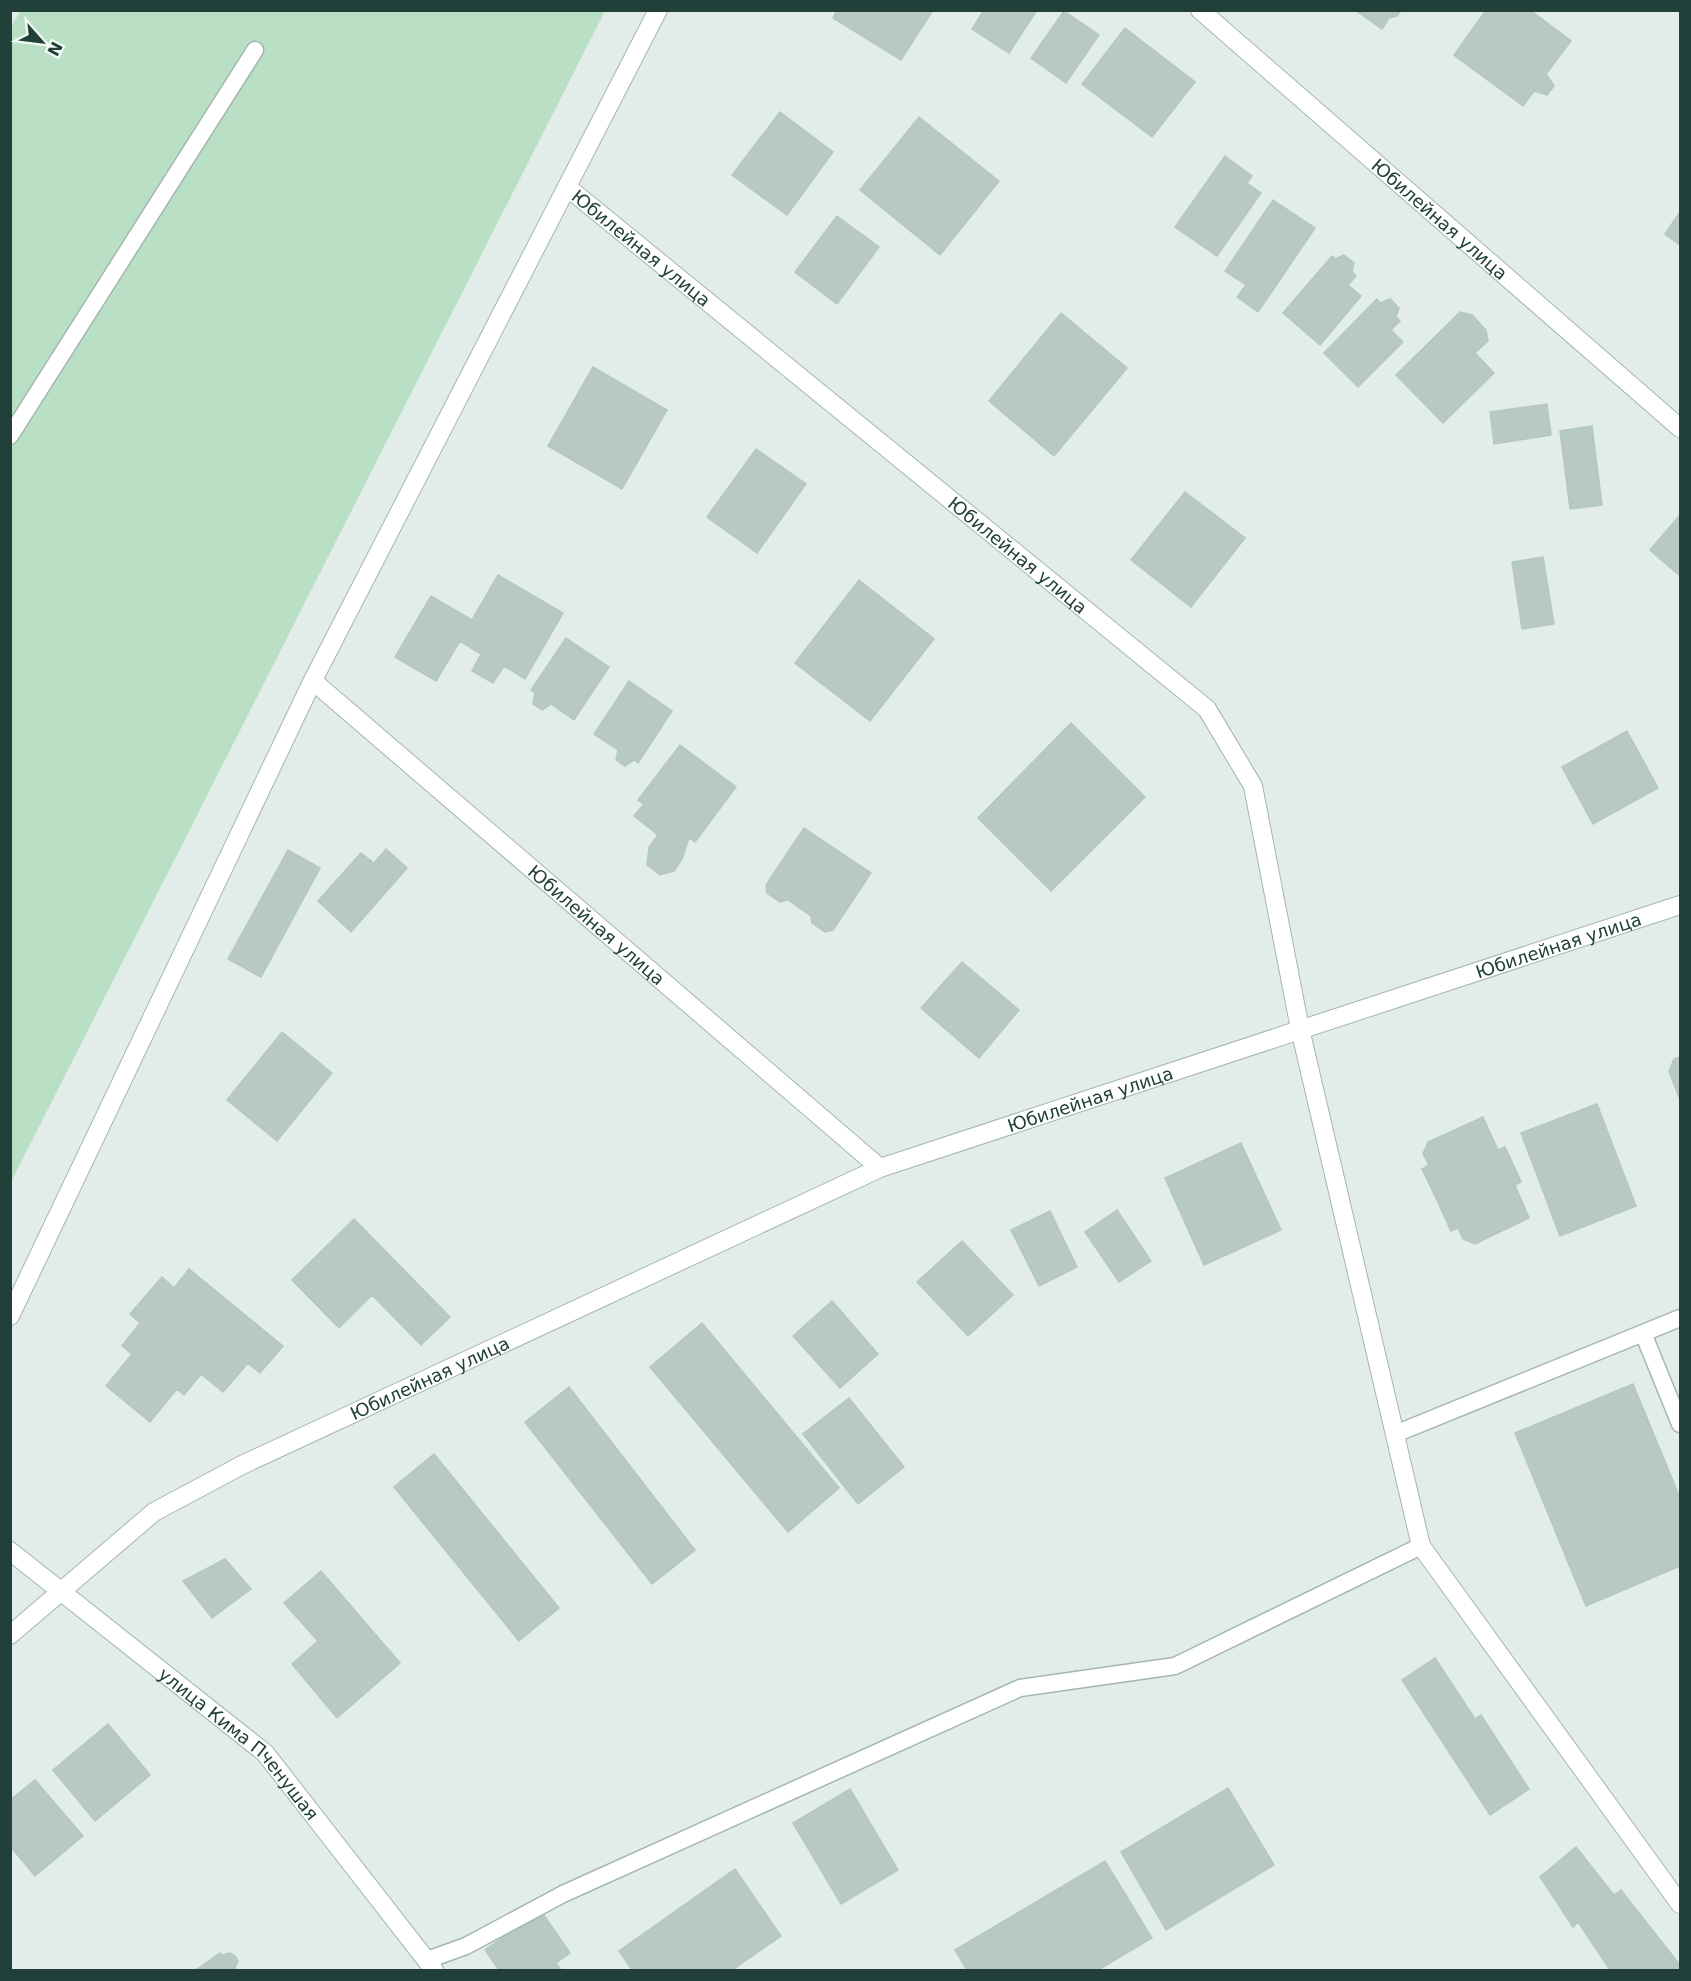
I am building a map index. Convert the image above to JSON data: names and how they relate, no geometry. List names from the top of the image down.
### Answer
{
  "streets": {
    "street": ["Юбилейная улица", "улица Кима Пченушая"]
  },
  "crossings": [
    ["Юбилейная улица", "улица Кима Пченушая"]
  ],
  "north": "bottom right"
}
